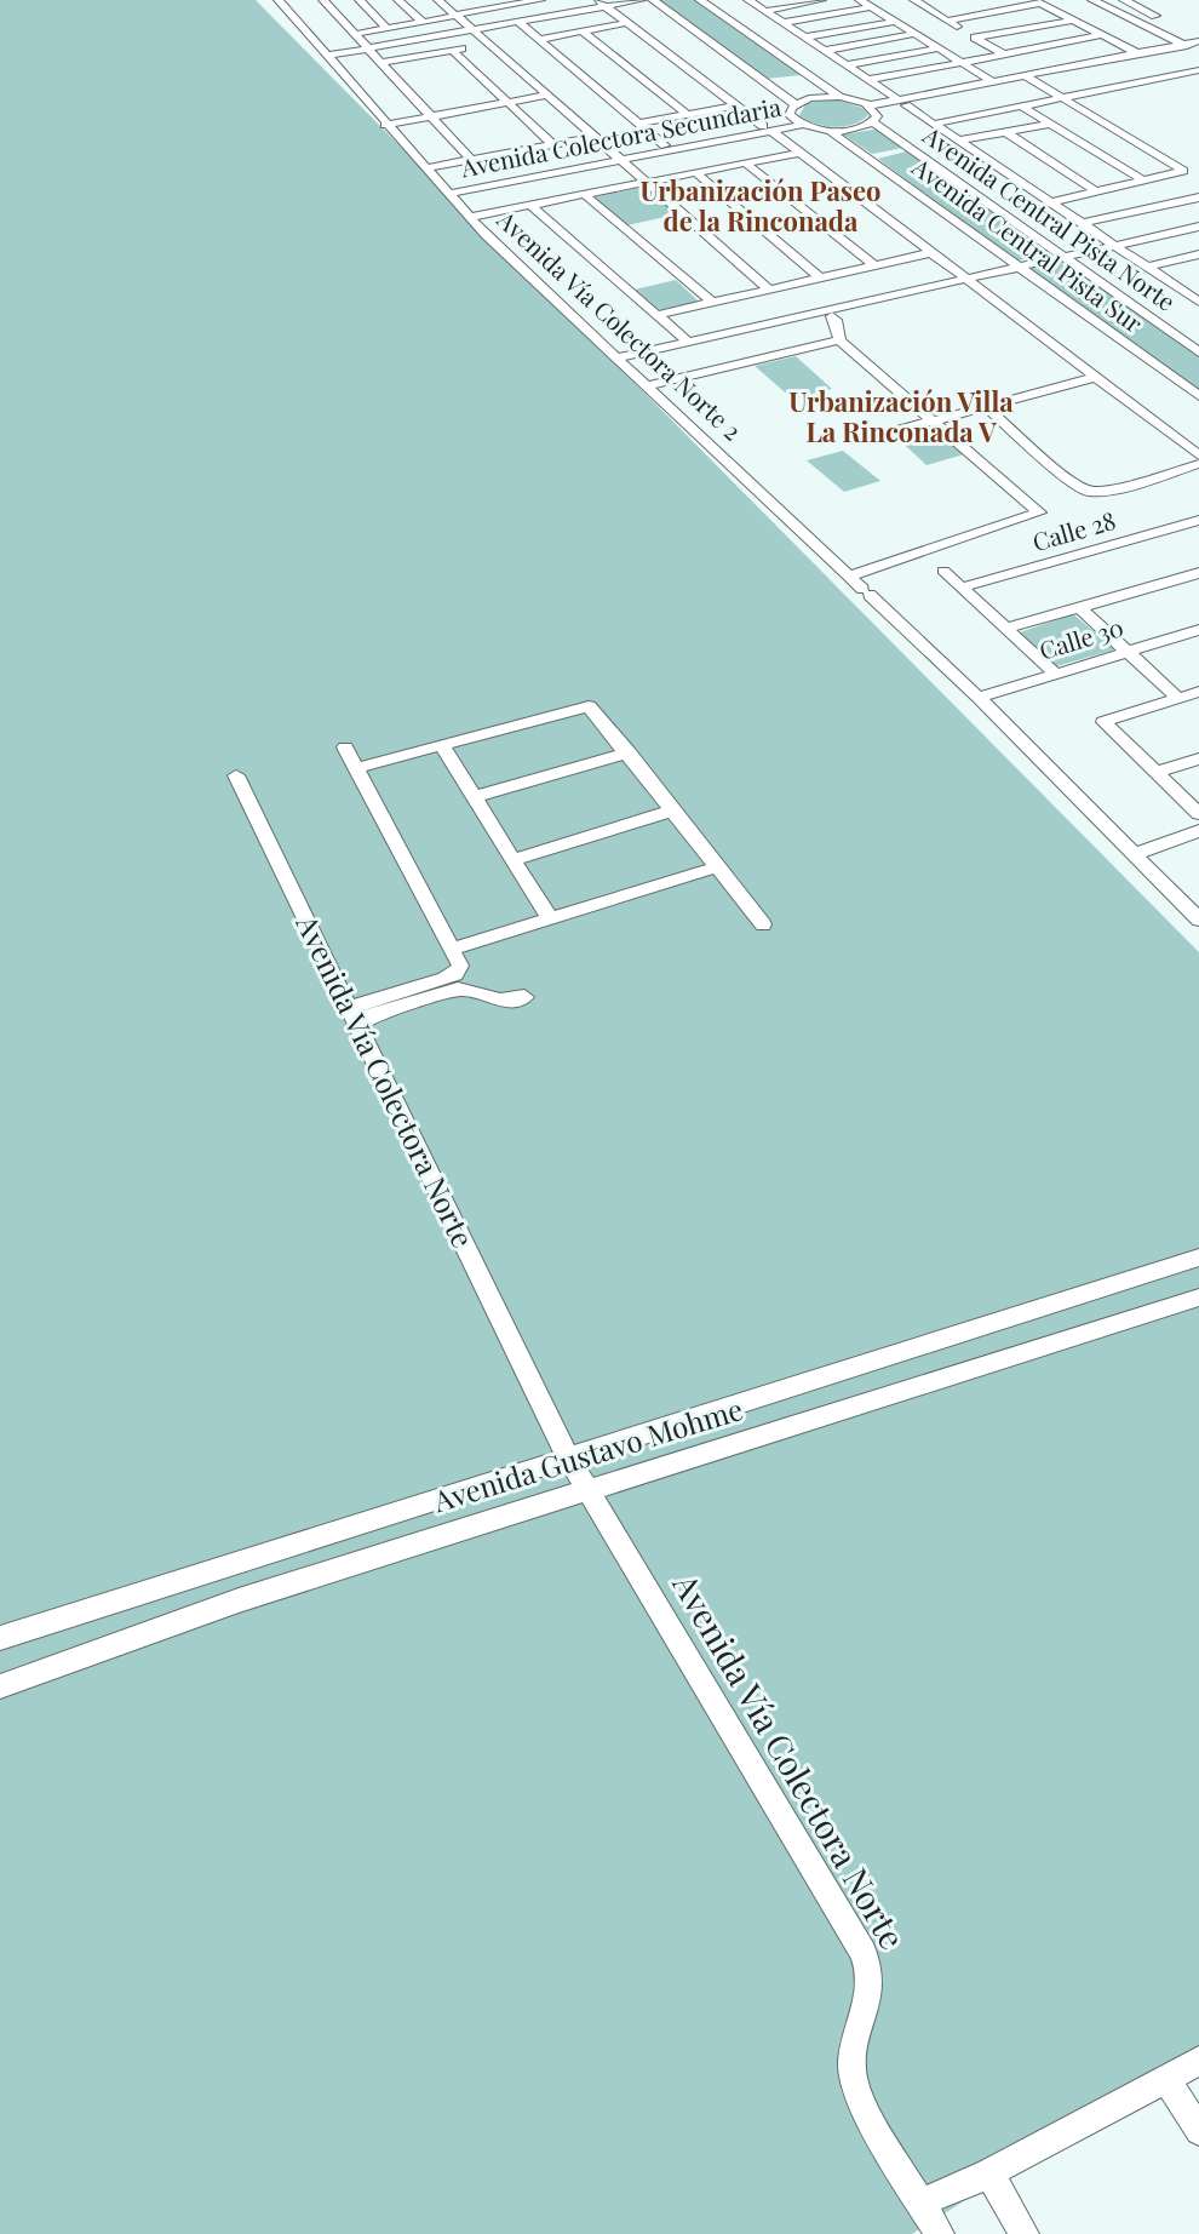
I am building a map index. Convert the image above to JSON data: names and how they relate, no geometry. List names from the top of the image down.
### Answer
{
  "streets": {
    "street": [
      "Avenida Colectora Secundaria",
      "Avenida Central Pista Norte",
      "Avenida Central Pista Sur",
      "Avenida Vía Colectora Norte 2",
      "Calle 28",
      "Calle 30",
      "Avenida Vía Colectora Norte",
      "Avenida Gustavo Mohme"
    ]
  },
  "crossings": [
    ["Avenida Colectora Secundaria", "Avenida Vía Colectora Norte 2"],
    ["Avenida Vía Colectora Norte 2", "Calle 30"],
    ["Avenida Vía Colectora Norte", "Avenida Gustavo Mohme"]
  ],
  "districts": ["Urbanización Paseo de la Rinconada", "Urbanización Villa La Rinconada V"]
}
